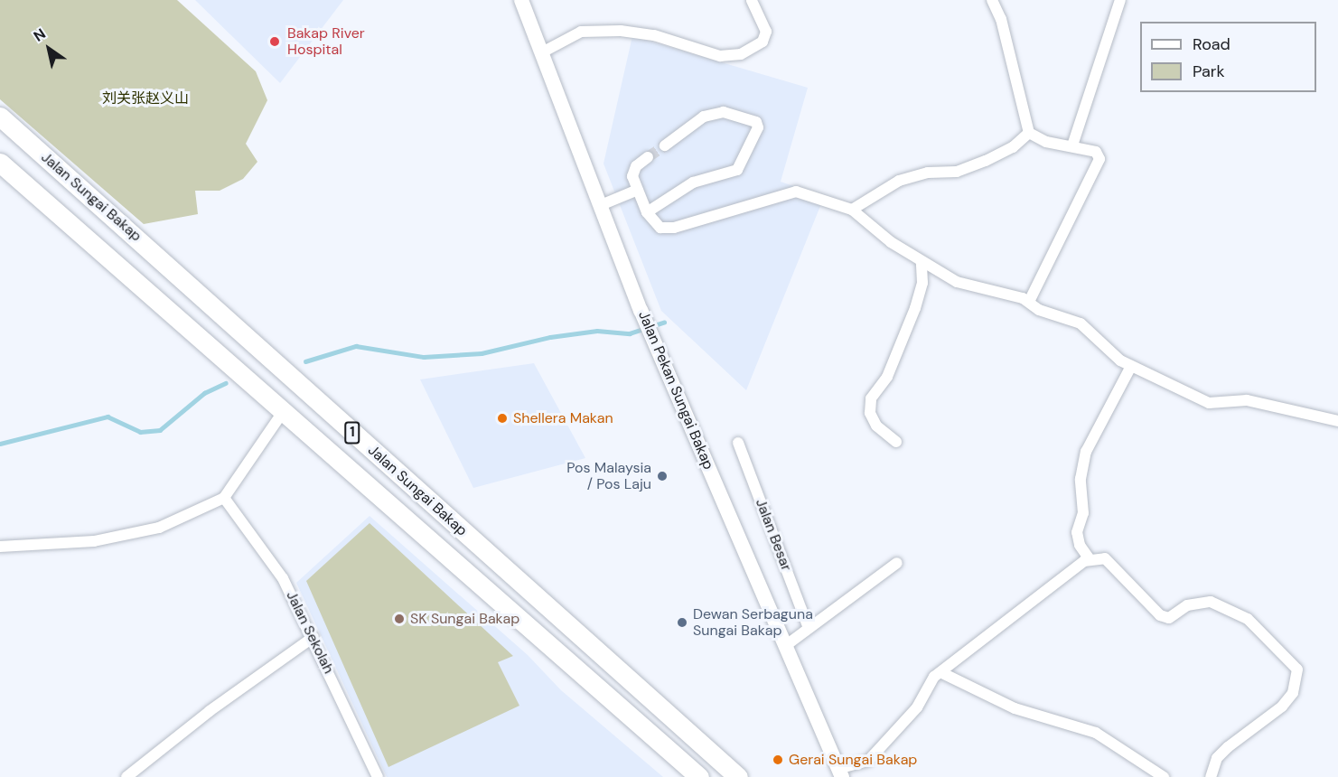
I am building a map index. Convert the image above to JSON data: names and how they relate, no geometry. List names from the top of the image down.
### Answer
{
  "streets": {
    "highway": ["Jalan Sungai Bakap", "1"],
    "main road": ["Jalan Pekan Sungai Bakap"],
    "street": ["Jalan Besar", "Jalan Sekolah"]
  },
  "parks": ["刘关张赵义山"],
  "places": [
    "Bakap River Hospital",
    "Shellera Makan",
    "Pos Malaysia / Pos Laju",
    "SK Sungai Bakap",
    "Dewan Serbaguna Sungai Bakap",
    "Gerai Sungai Bakap"
  ],
  "legend": ["Road", "Park"],
  "north": "top left"
}
